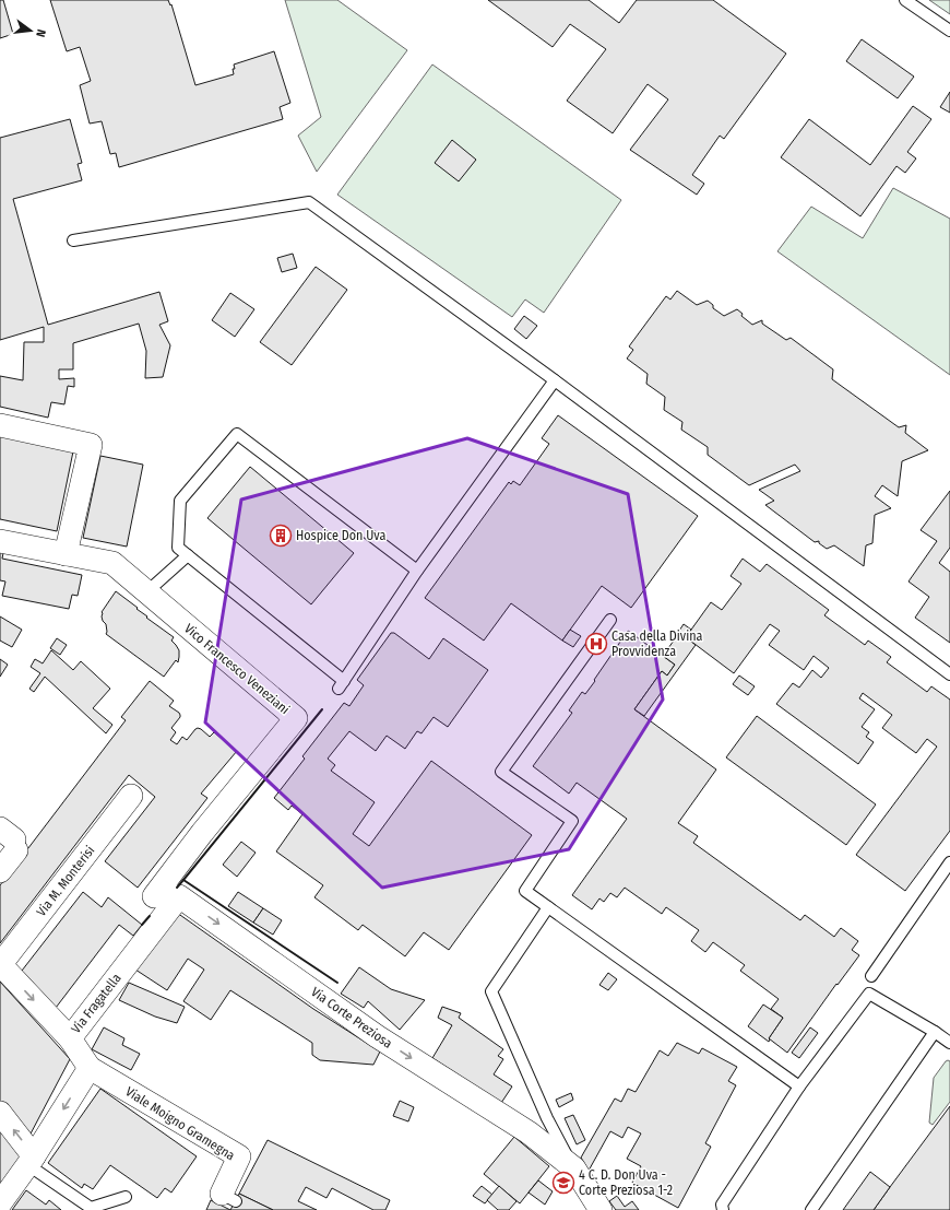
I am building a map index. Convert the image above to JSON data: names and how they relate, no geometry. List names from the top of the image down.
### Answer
{
  "streets": {
    "street": [
      "Vico Francesco Veneziani",
      "Via M. Monterisi",
      "Via Fragatella",
      "Via Corte Preziosa",
      "Viale Moigno Gramegna"
    ]
  },
  "crossings": [
    ["Via Fragatella", "Via Corte Preziosa"],
    ["Via Fragatella", "Viale Moigno Gramegna"]
  ],
  "one_way": ["Via Corte Preziosa"],
  "places": {
    "building": ["Hospice Don Uva"],
    "hospital": ["Casa della Divina Provvidenza"],
    "school or university": ["4 C. D. Don Uva - Corte Preziosa 1-2"]
  },
  "north": "right"
}
